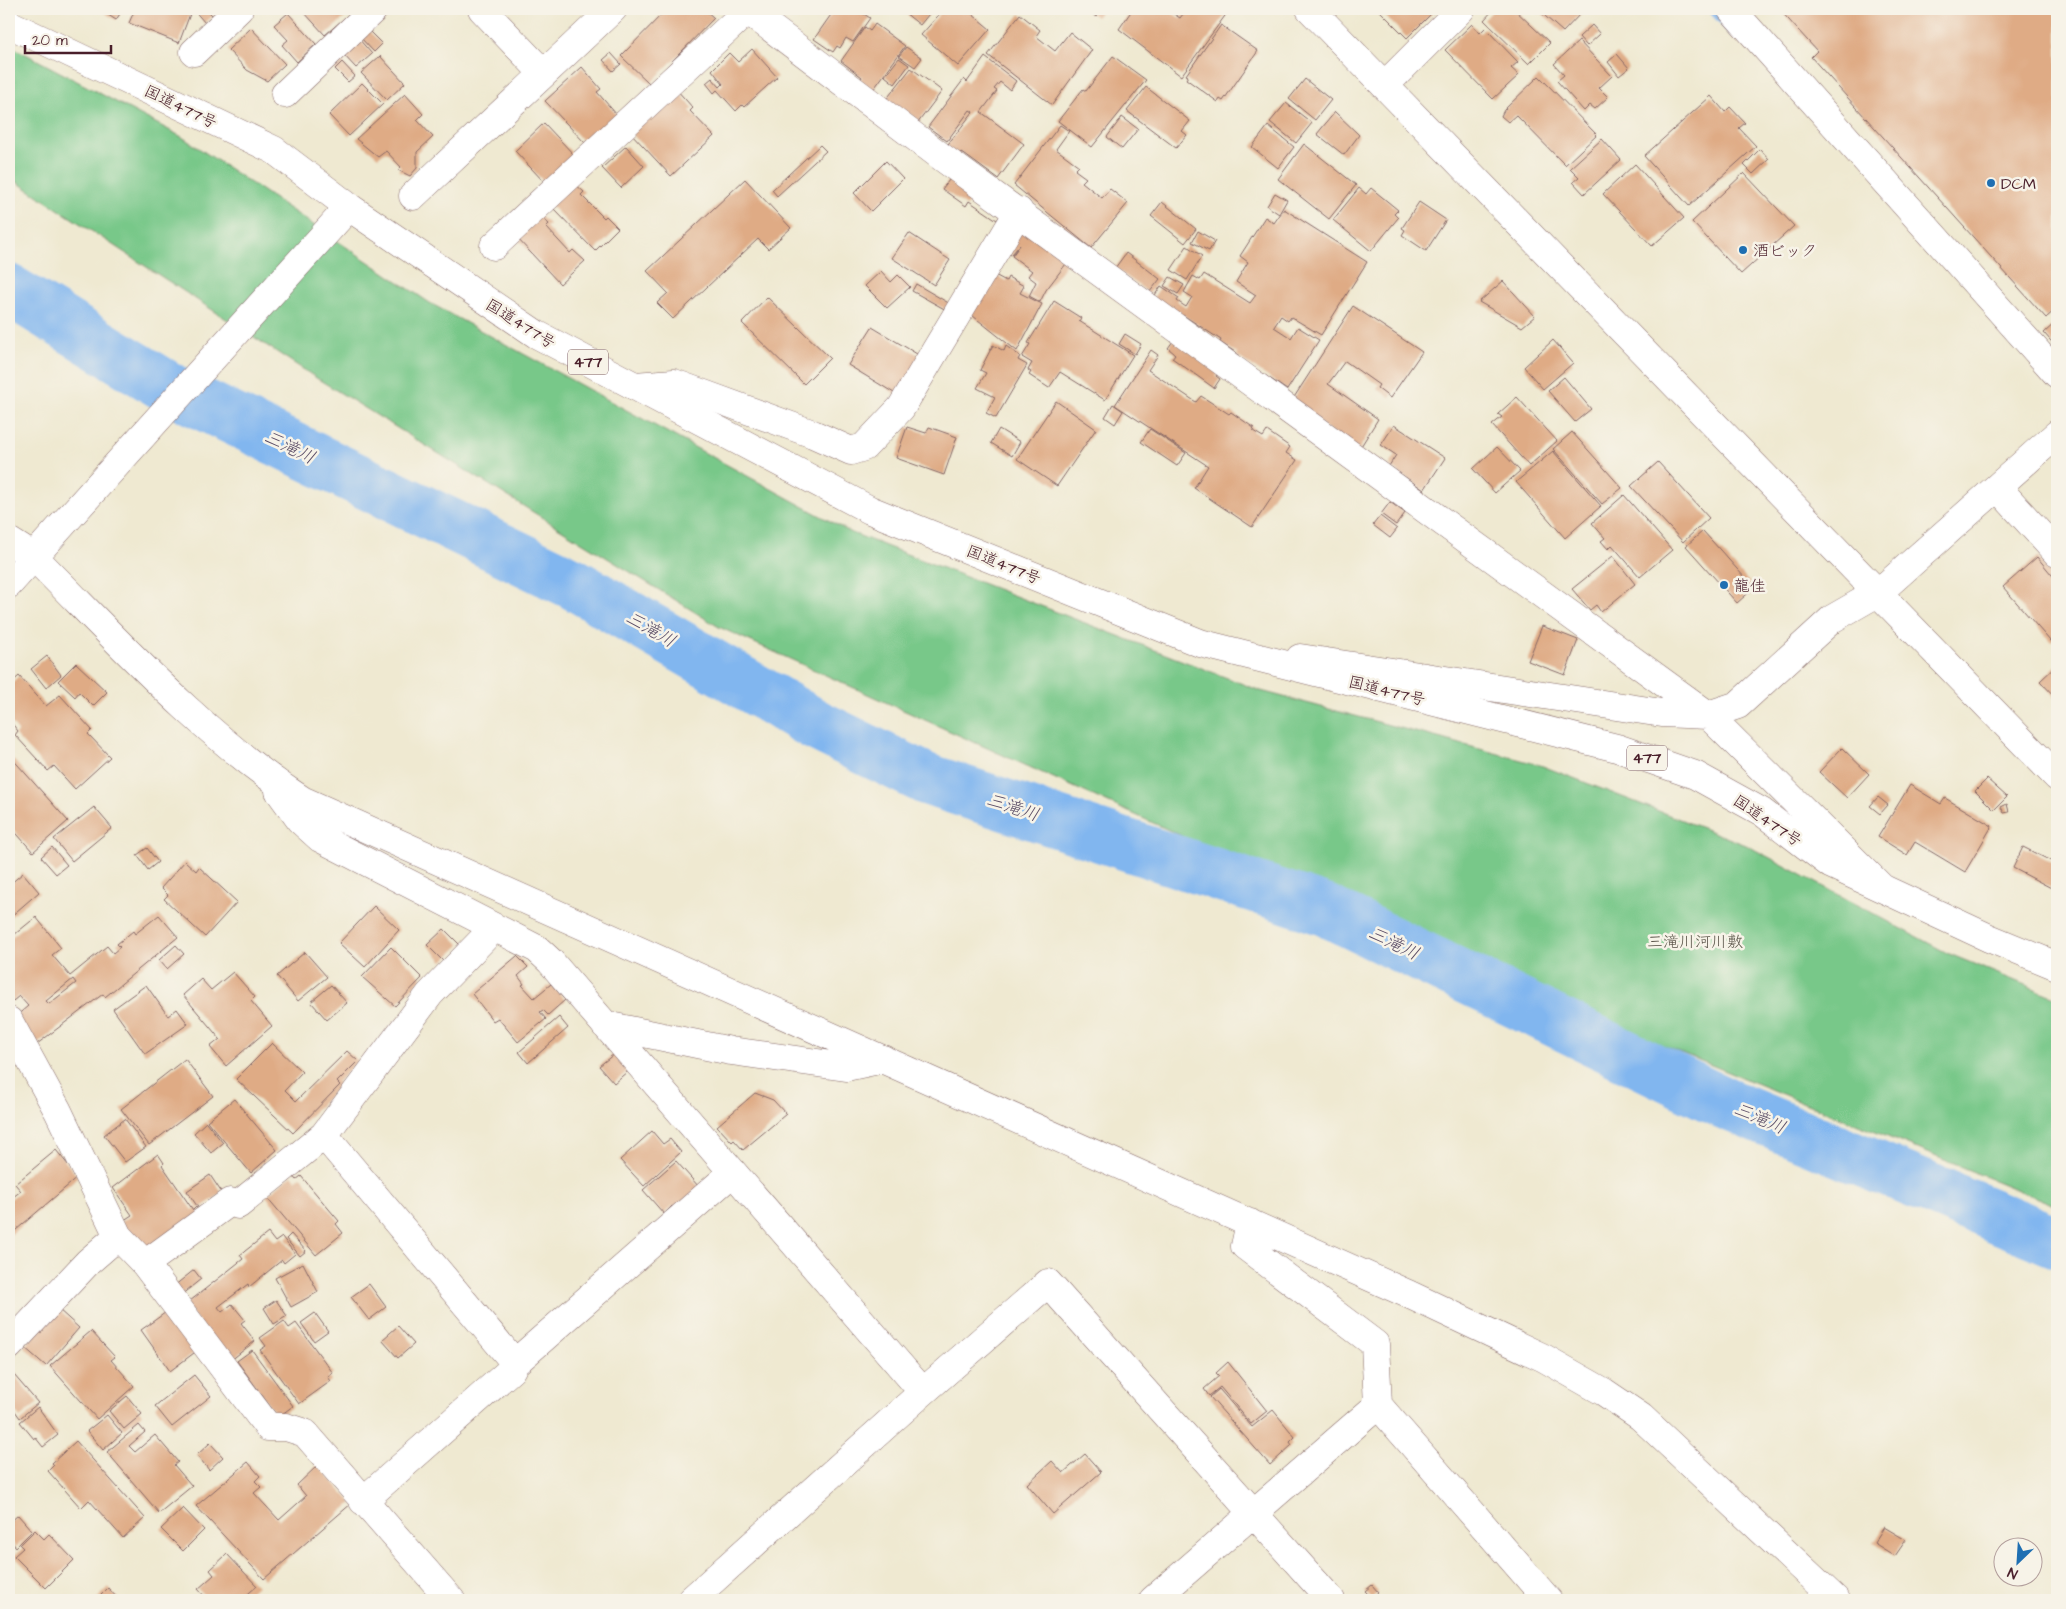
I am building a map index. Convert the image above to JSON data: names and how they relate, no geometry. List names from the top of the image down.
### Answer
{
  "streets": {
    "main road": ["国道477号", "477"]
  },
  "water": ["三滝川"],
  "parks": ["三滝川河川敷"],
  "places": ["DCM", "酒ビック", "龍佳"],
  "scale_bar": "20 m",
  "north": "bottom left"
}
